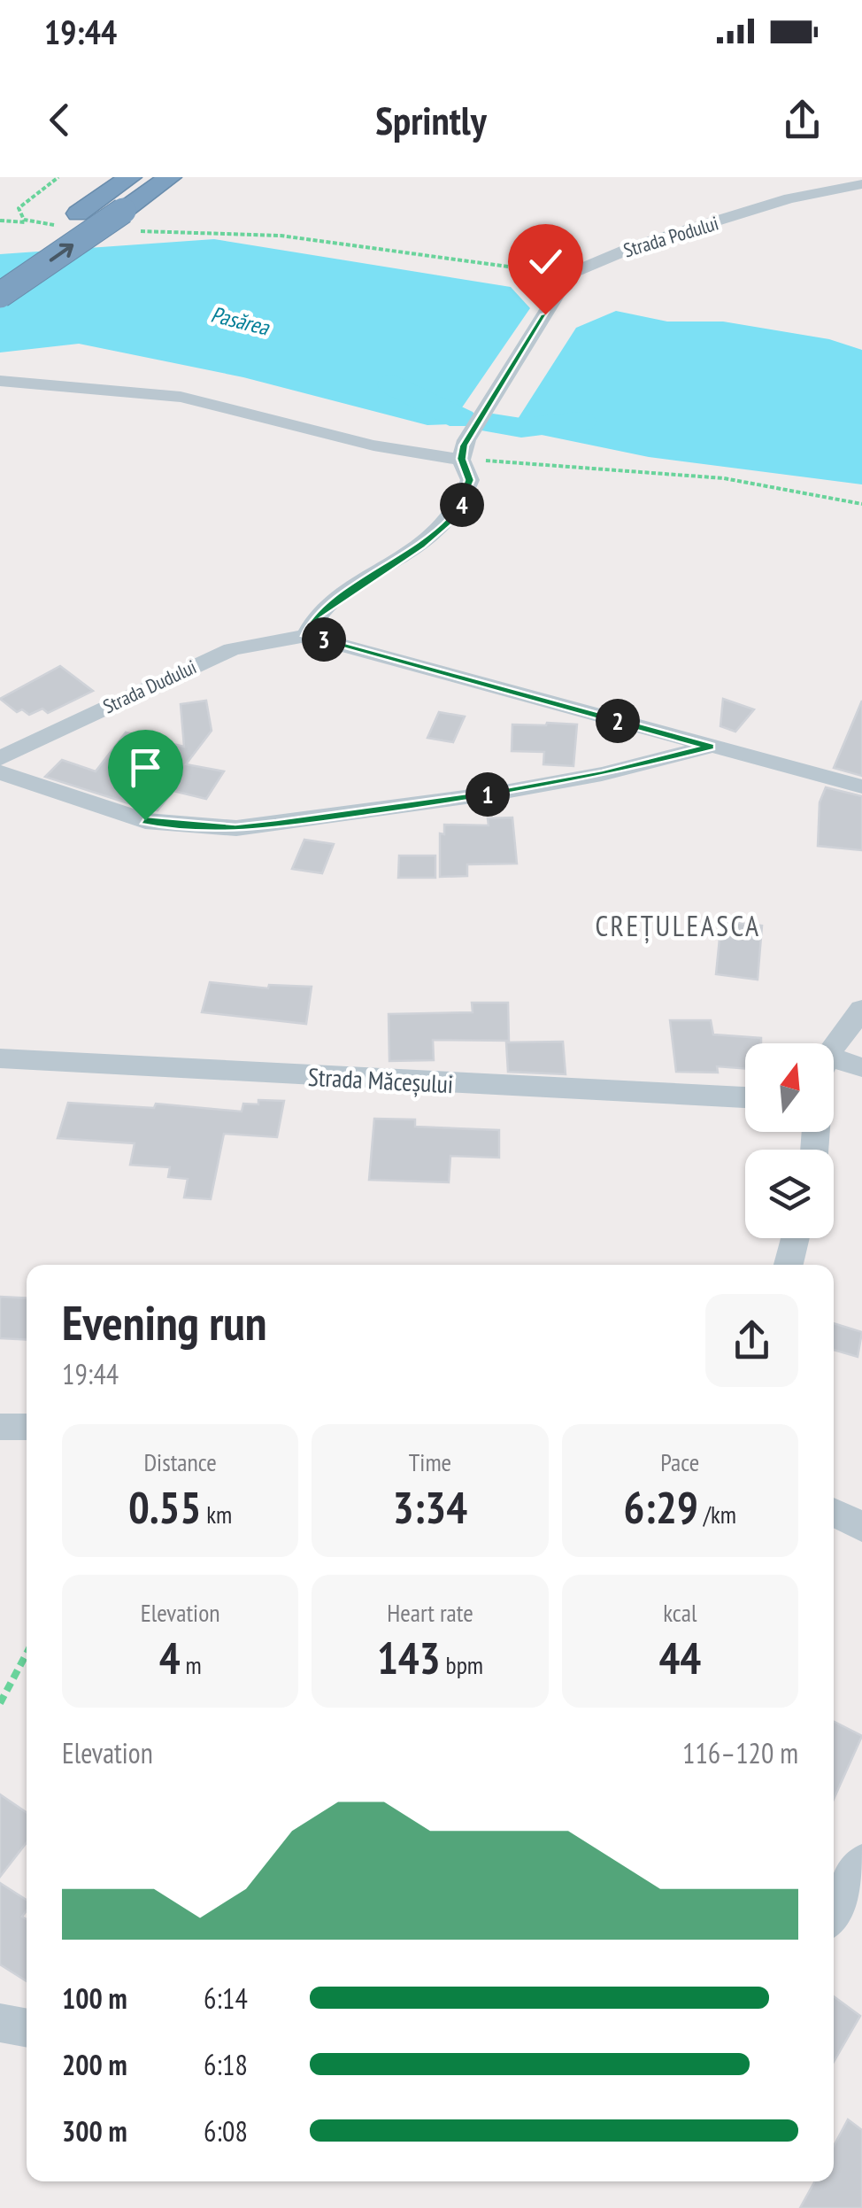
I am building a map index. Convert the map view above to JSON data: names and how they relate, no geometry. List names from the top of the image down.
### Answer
{
  "streets": {
    "street": ["Strada Podului", "Strada Dudului", "Strada Măceșului"]
  },
  "districts": ["CREȚULEASCA"],
  "water": ["Pasărea"],
  "north": "top",
  "page": {
    "status": "19:44",
    "header": "Sprintly",
    "pins": [
      "4",
      "3",
      "2",
      "1"
    ],
    "heading": ["Evening run", "19:44"],
    "stats": [
      ["Distance", "0.55 km"],
      ["Time", "3:34"],
      ["Pace", "6:29 /km"],
      ["Elevation", "4 m"],
      ["Heart rate", "143 bpm"],
      ["kcal", "44"]
    ],
    "chart": ["Elevation", "116–120 m"],
    "list": [
      {
        "name": "100 m",
        "note": "6:14"
      },
      {
        "name": "200 m",
        "note": "6:18"
      },
      {
        "name": "300 m",
        "note": "6:08"
      }
    ]
  }
}
